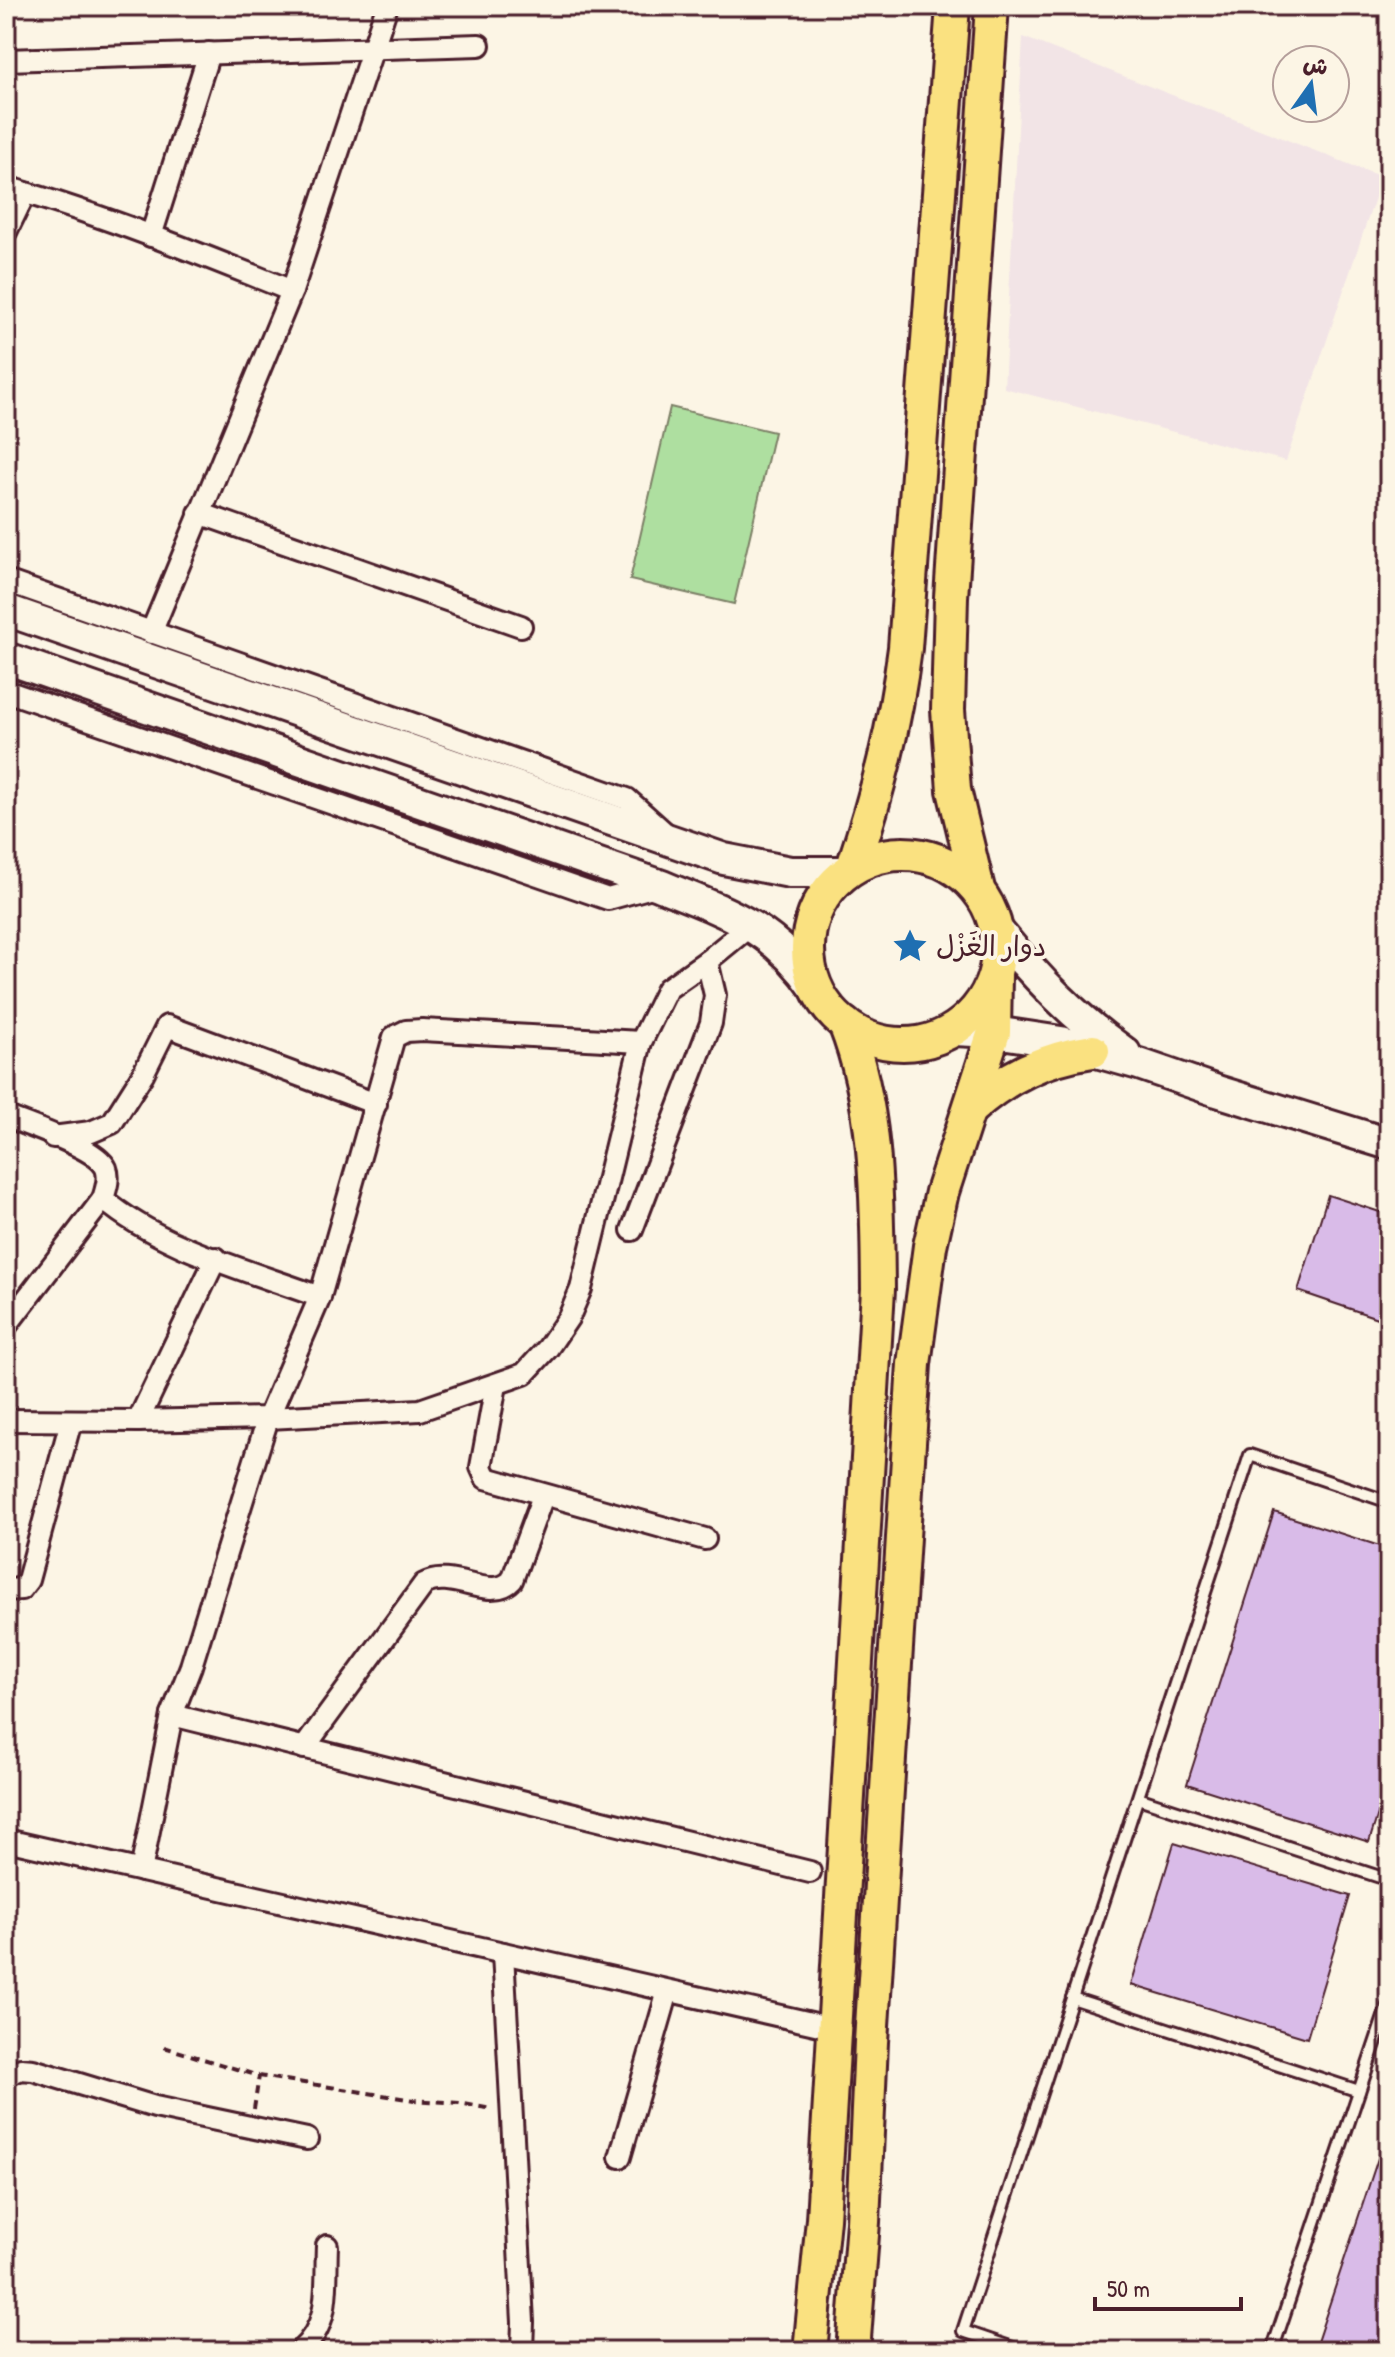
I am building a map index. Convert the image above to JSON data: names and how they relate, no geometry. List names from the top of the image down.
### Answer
{
  "places": {
    "place": ["دوار الغَزْل"]
  },
  "scale_bar": "50 m",
  "north": "top"
}
